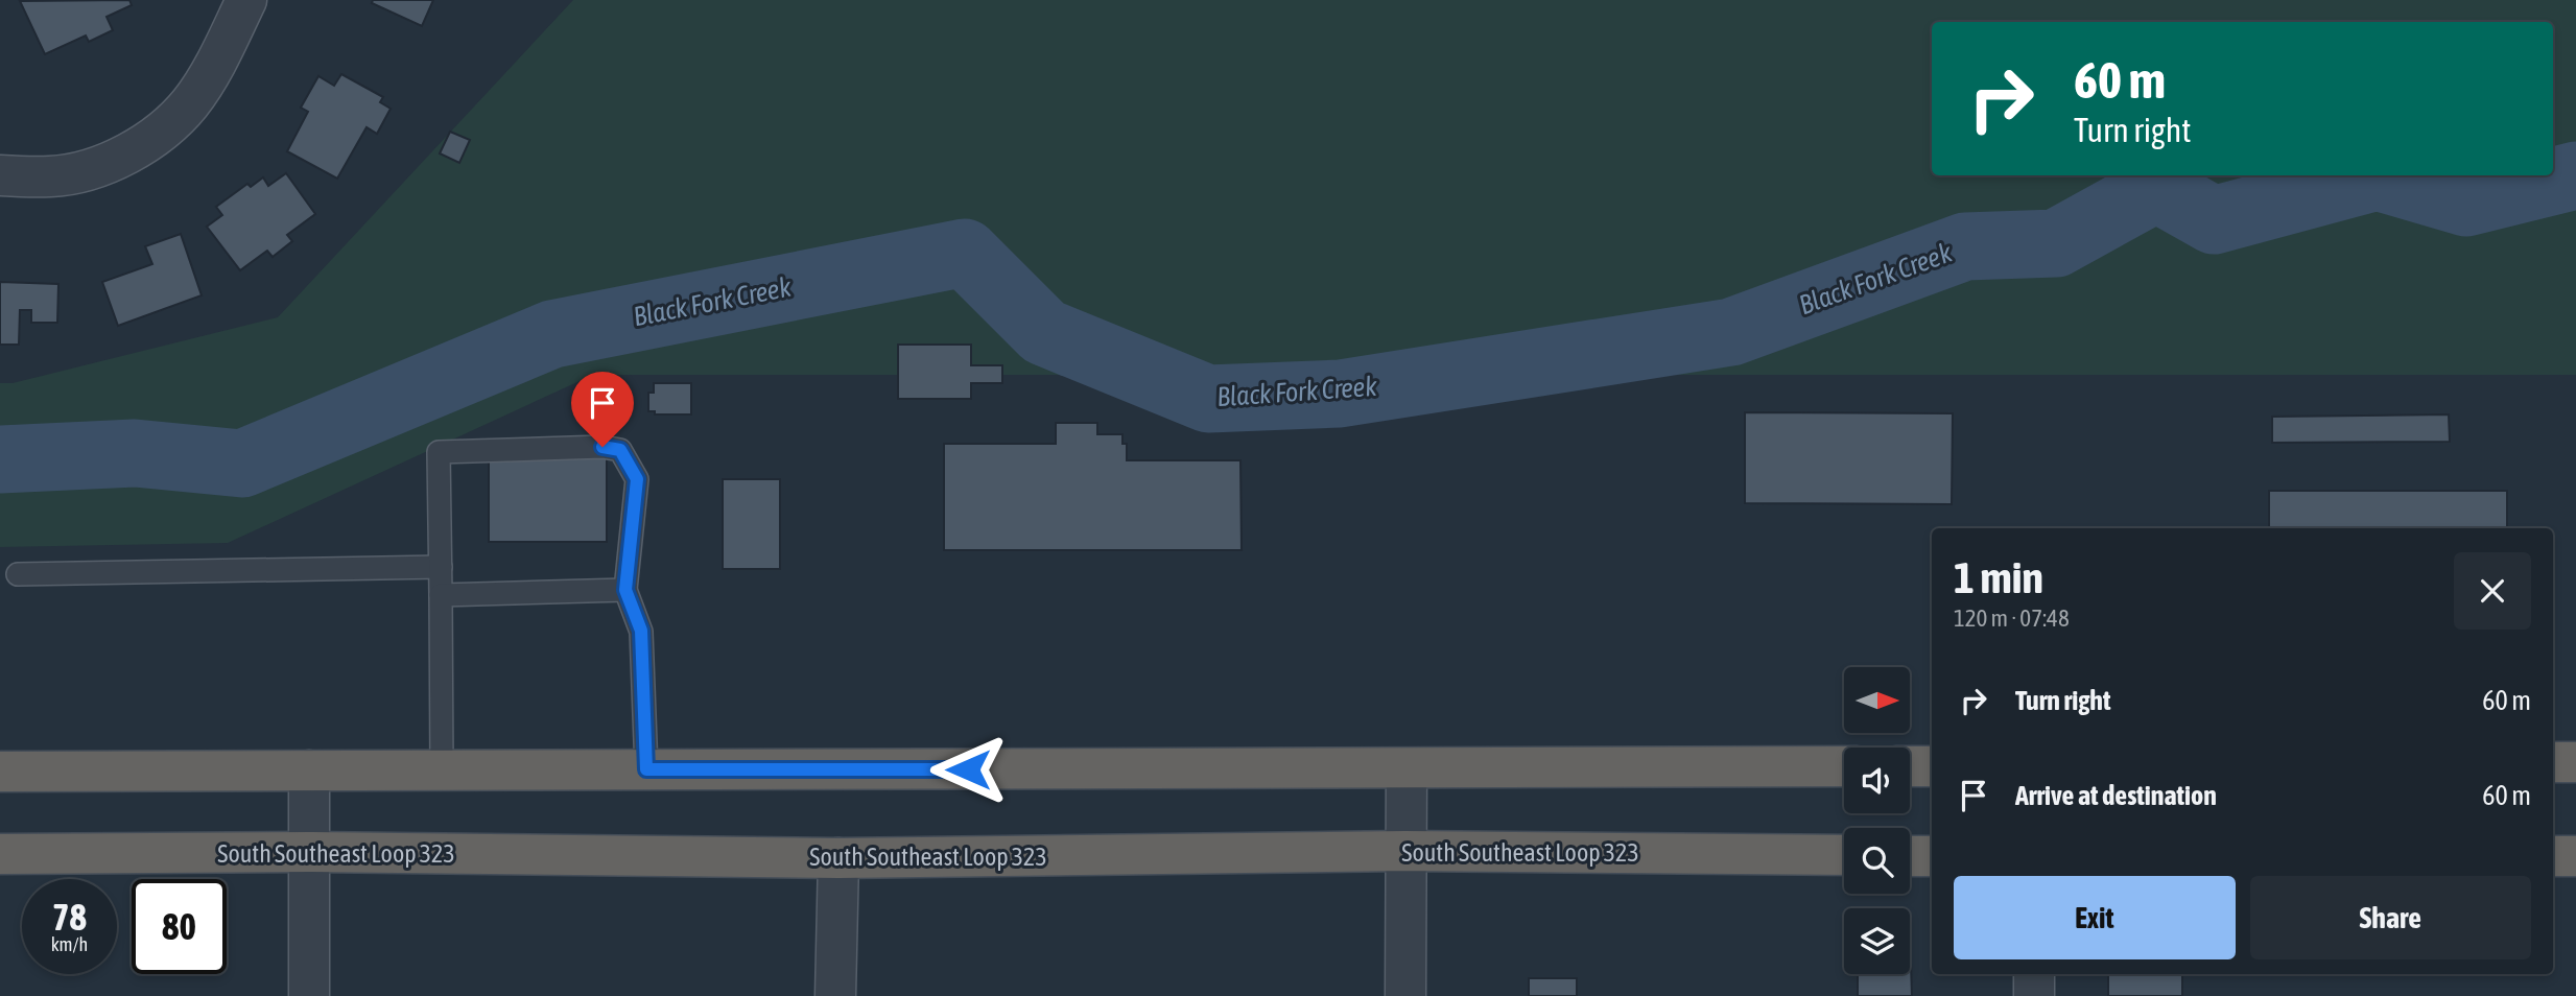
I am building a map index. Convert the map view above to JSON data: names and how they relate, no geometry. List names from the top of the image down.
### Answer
{
  "streets": {
    "highway": ["South Southeast Loop 323"]
  },
  "water": ["Black Fork Creek"],
  "north": "right",
  "page": {
    "turn": ["60 m", "Turn right"],
    "heading": ["1 min", "120 m · 07:48"],
    "list": [
      {
        "name": "Turn right",
        "value": "60 m"
      },
      {
        "name": "Arrive at destination",
        "value": "60 m"
      }
    ],
    "buttons": ["Exit", "Share"],
    "speed": "78 km/h",
    "limit": "80"
  }
}
